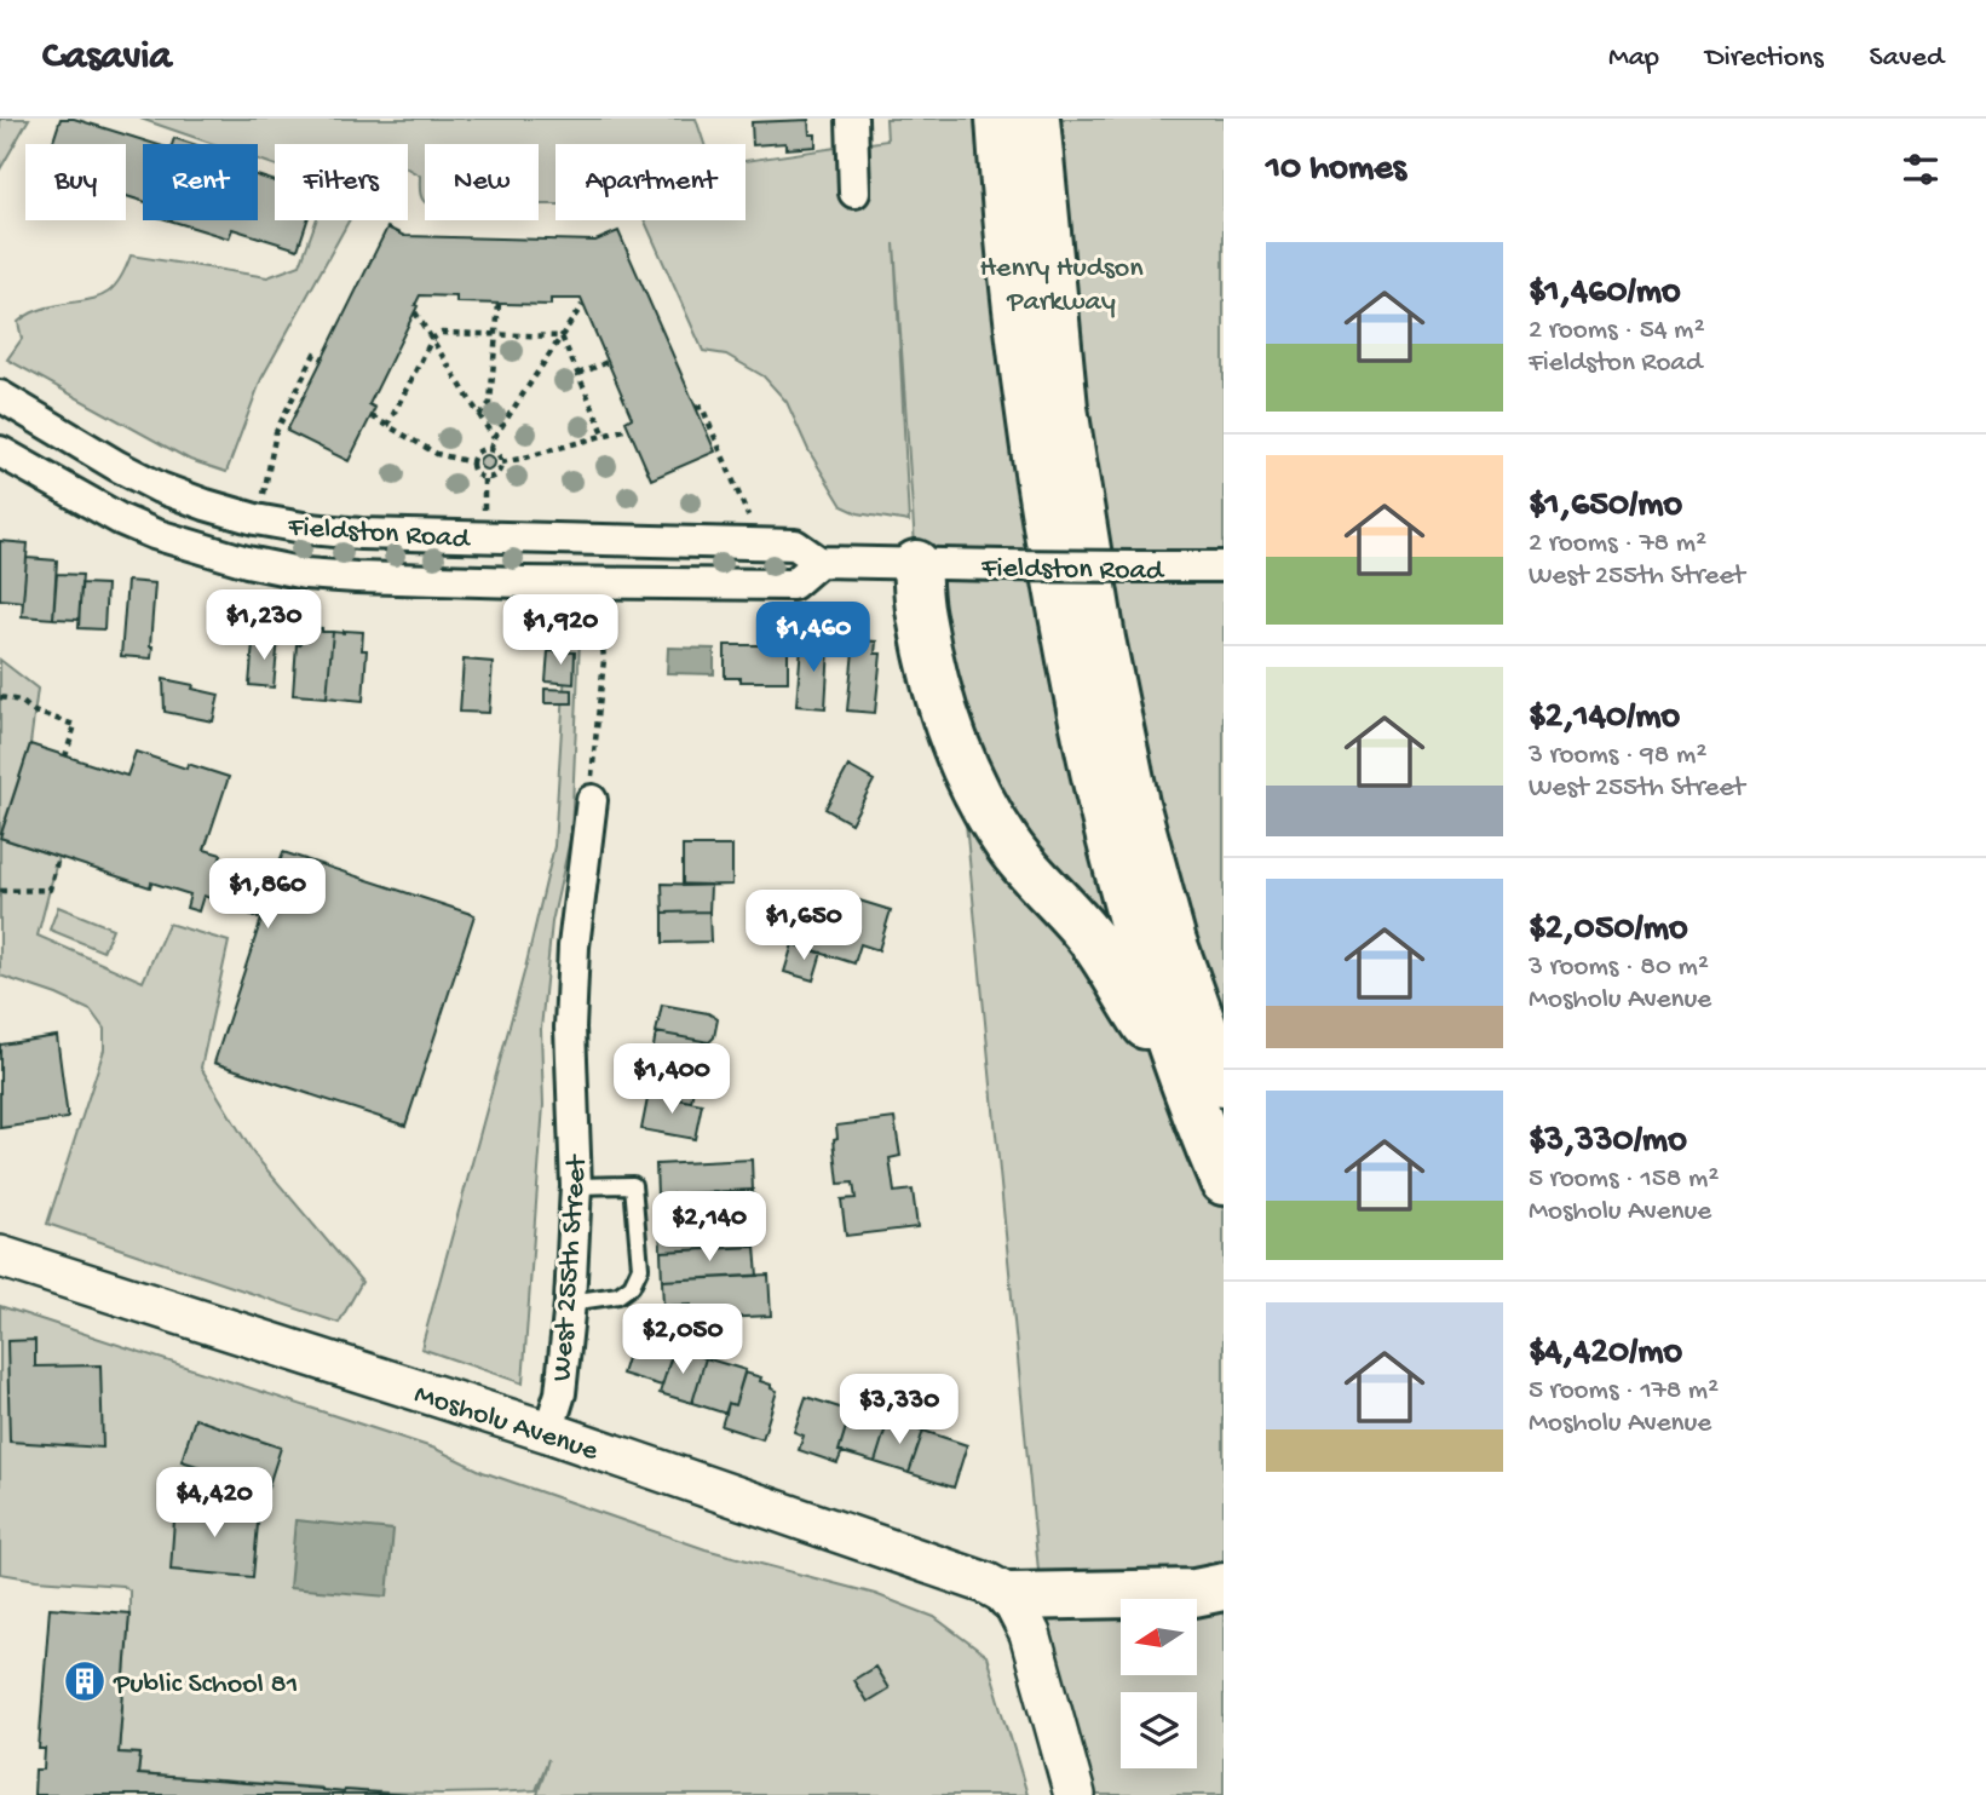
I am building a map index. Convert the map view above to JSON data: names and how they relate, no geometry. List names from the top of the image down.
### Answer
{
  "streets": {
    "street": ["Fieldston Road", "West 255th Street", "Mosholu Avenue"]
  },
  "crossings": [
    ["West 255th Street", "Mosholu Avenue"]
  ],
  "parks": ["Henry Hudson Parkway"],
  "places": {
    "building": ["Public School 81"]
  },
  "north": "left",
  "page": {
    "header": "Casavia",
    "nav": ["Map", "Directions", "Saved"],
    "heading": "10 homes",
    "chip": [
      "Buy",
      "Rent",
      "Filters",
      "New",
      "Apartment"
    ],
    "list": [
      {
        "name": "$1,460/mo",
        "note": "2 rooms · 54 m² · Fieldston Road"
      },
      {
        "name": "$1,650/mo",
        "note": "2 rooms · 78 m² · West 255th Street"
      },
      {
        "name": "$2,140/mo",
        "note": "3 rooms · 98 m² · West 255th Street"
      },
      {
        "name": "$2,050/mo",
        "note": "3 rooms · 80 m² · Mosholu Avenue"
      },
      {
        "name": "$3,330/mo",
        "note": "5 rooms · 158 m² · Mosholu Avenue"
      },
      {
        "name": "$4,420/mo",
        "note": "5 rooms · 178 m² · Mosholu Avenue"
      }
    ],
    "price": [
      "$1,230",
      "$1,920",
      "$1,460",
      "$1,860",
      "$1,650",
      "$1,400",
      "$2,140",
      "$2,050",
      "$3,330",
      "$4,420"
    ]
  }
}
